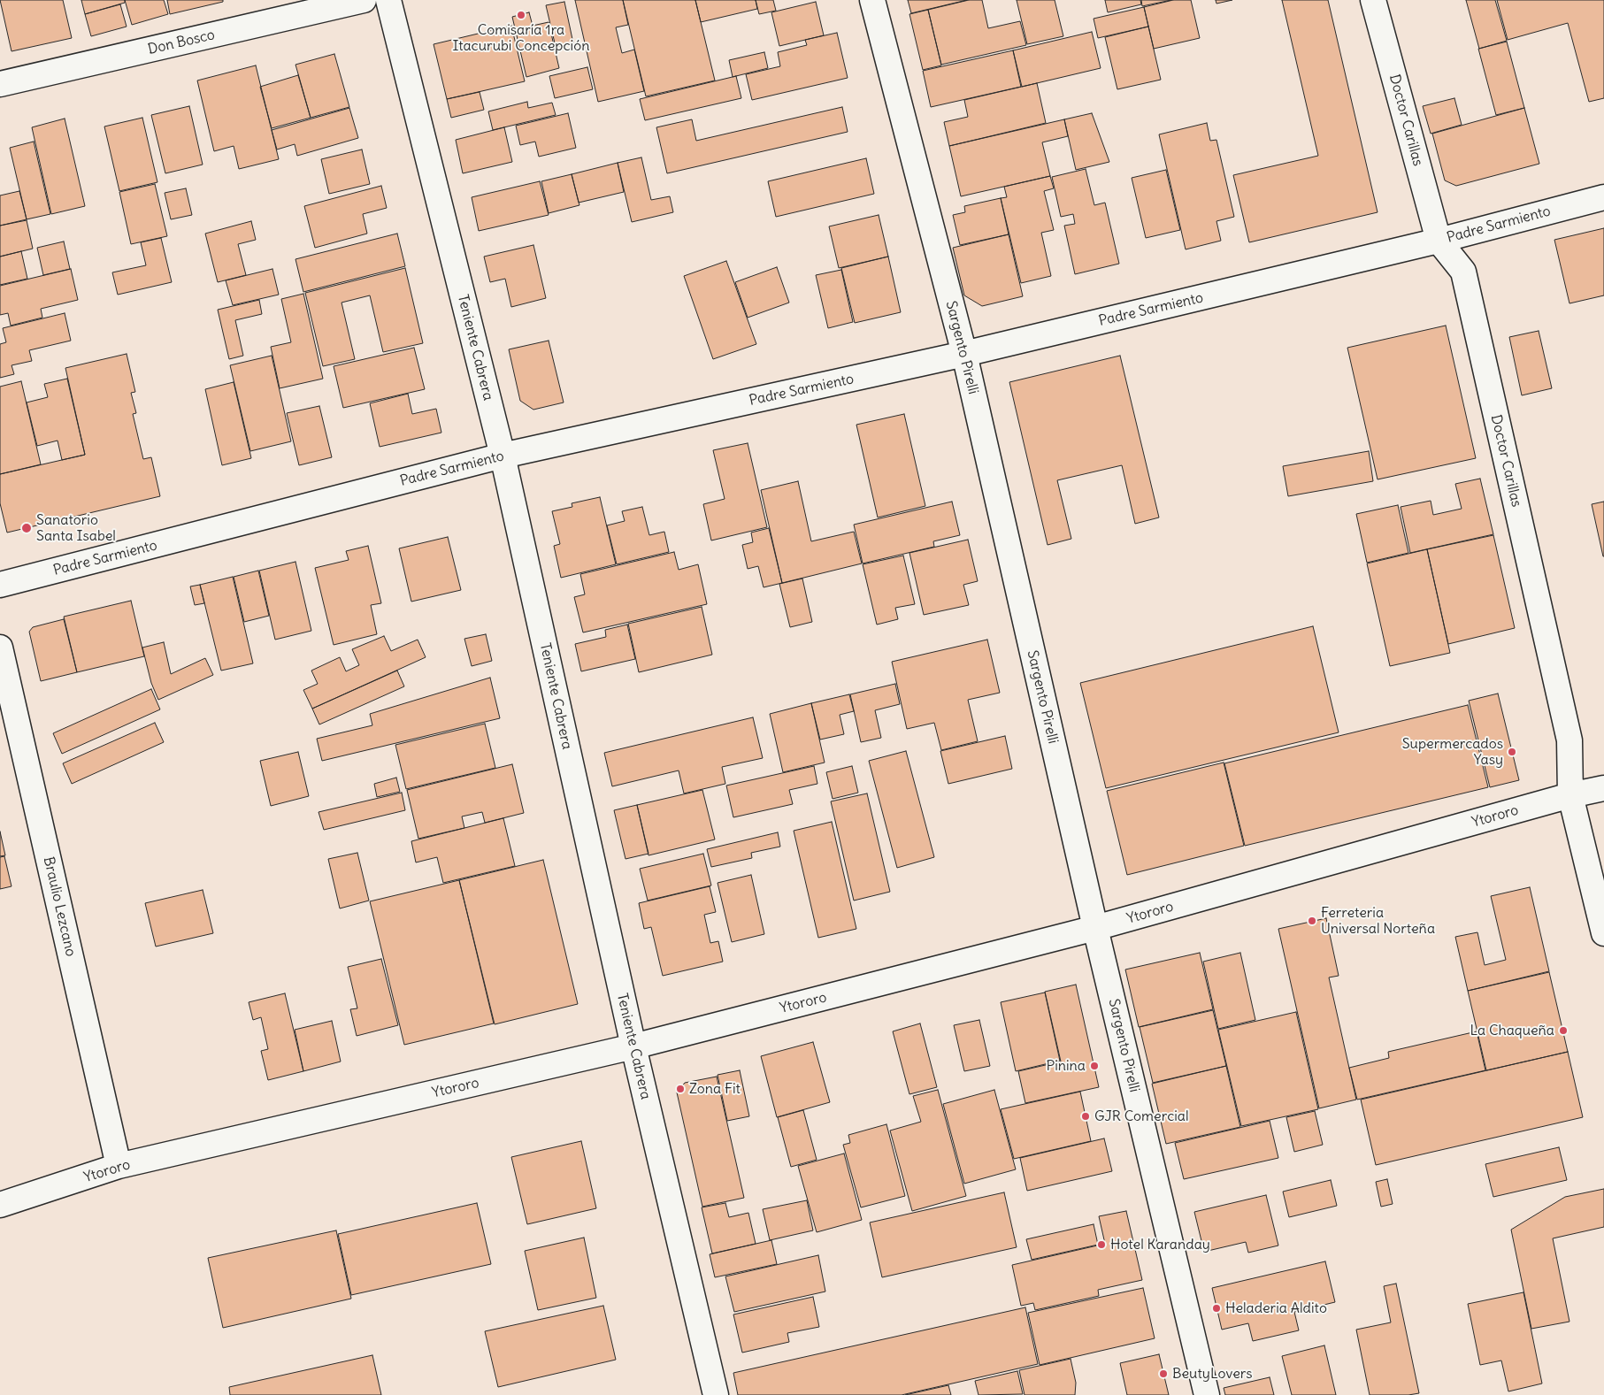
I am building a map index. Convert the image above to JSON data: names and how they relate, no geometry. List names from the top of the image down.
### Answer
{
  "streets": {
    "street": [
      "Don Bosco",
      "Doctor Carillas",
      "Padre Sarmiento",
      "Teniente Cabrera",
      "Sargento Pirelli",
      "Ytororo",
      "Braulio Lezcano"
    ]
  },
  "crossings": [
    ["Doctor Carillas", "Padre Sarmiento"],
    ["Doctor Carillas", "Ytororo"],
    ["Padre Sarmiento", "Teniente Cabrera"],
    ["Padre Sarmiento", "Sargento Pirelli"],
    ["Teniente Cabrera", "Ytororo"],
    ["Sargento Pirelli", "Ytororo"],
    ["Ytororo", "Braulio Lezcano"]
  ],
  "places": [
    "Comisaría 1ra Itacurubi Concepción",
    "Sanatorio Santa Isabel",
    "Supermercados Yasy",
    "Ferreteria Universal Norteña",
    "La Chaqueña",
    "Pinina",
    "Zona Fit",
    "GJR Comercial",
    "Hotel Karanday",
    "Heladeria Aldito",
    "BeutyLovers"
  ]
}
